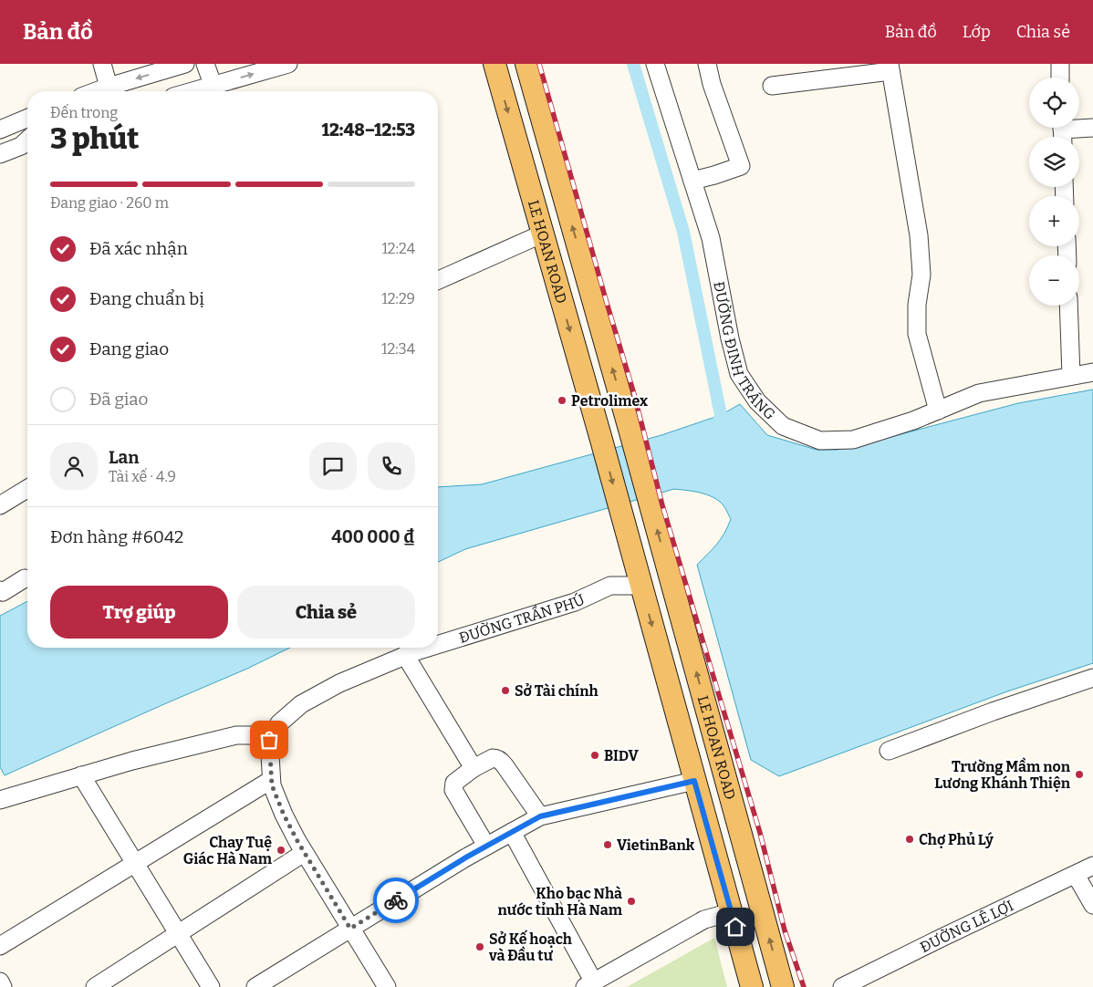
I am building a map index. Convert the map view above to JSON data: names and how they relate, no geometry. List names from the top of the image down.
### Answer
{
  "streets": {
    "main road": ["LE HOAN ROAD"],
    "street": ["ĐƯỜNG ĐINH TRÁNG", "ĐƯỜNG TRẦN PHÚ", "ĐƯỜNG LÊ LỢI"]
  },
  "crossings": [
    ["LE HOAN ROAD", "ĐƯỜNG TRẦN PHÚ"]
  ],
  "places": [
    "Petrolimex",
    "Sở Tài chính",
    "BIDV",
    "Trường Mầm non Lương Khánh Thiện",
    "Chợ Phủ Lý",
    "VietinBank",
    "Chay Tuệ Giác Hà Nam",
    "Kho bạc Nhà nước tỉnh Hà Nam",
    "Sở Kế hoạch và Đầu tư"
  ],
  "page": {
    "header": "Bản đồ",
    "nav": ["Bản đồ", "Lớp", "Chia sẻ"],
    "map_buttons": ["+", "−"],
    "heading": ["3 phút", "Đến trong", "12:48–12:53"],
    "panel": [
      "Lan",
      "Tài xế · 4.9",
      "Đơn hàng #6042",
      "400 000 ₫"
    ],
    "bar": "Đang giao · 260 m",
    "list": [
      ["Đã xác nhận", "12:24"],
      ["Đang chuẩn bị", "12:29"],
      ["Đang giao", "12:34"],
      "Đã giao"
    ],
    "buttons": ["Trợ giúp", "Chia sẻ"]
  }
}
